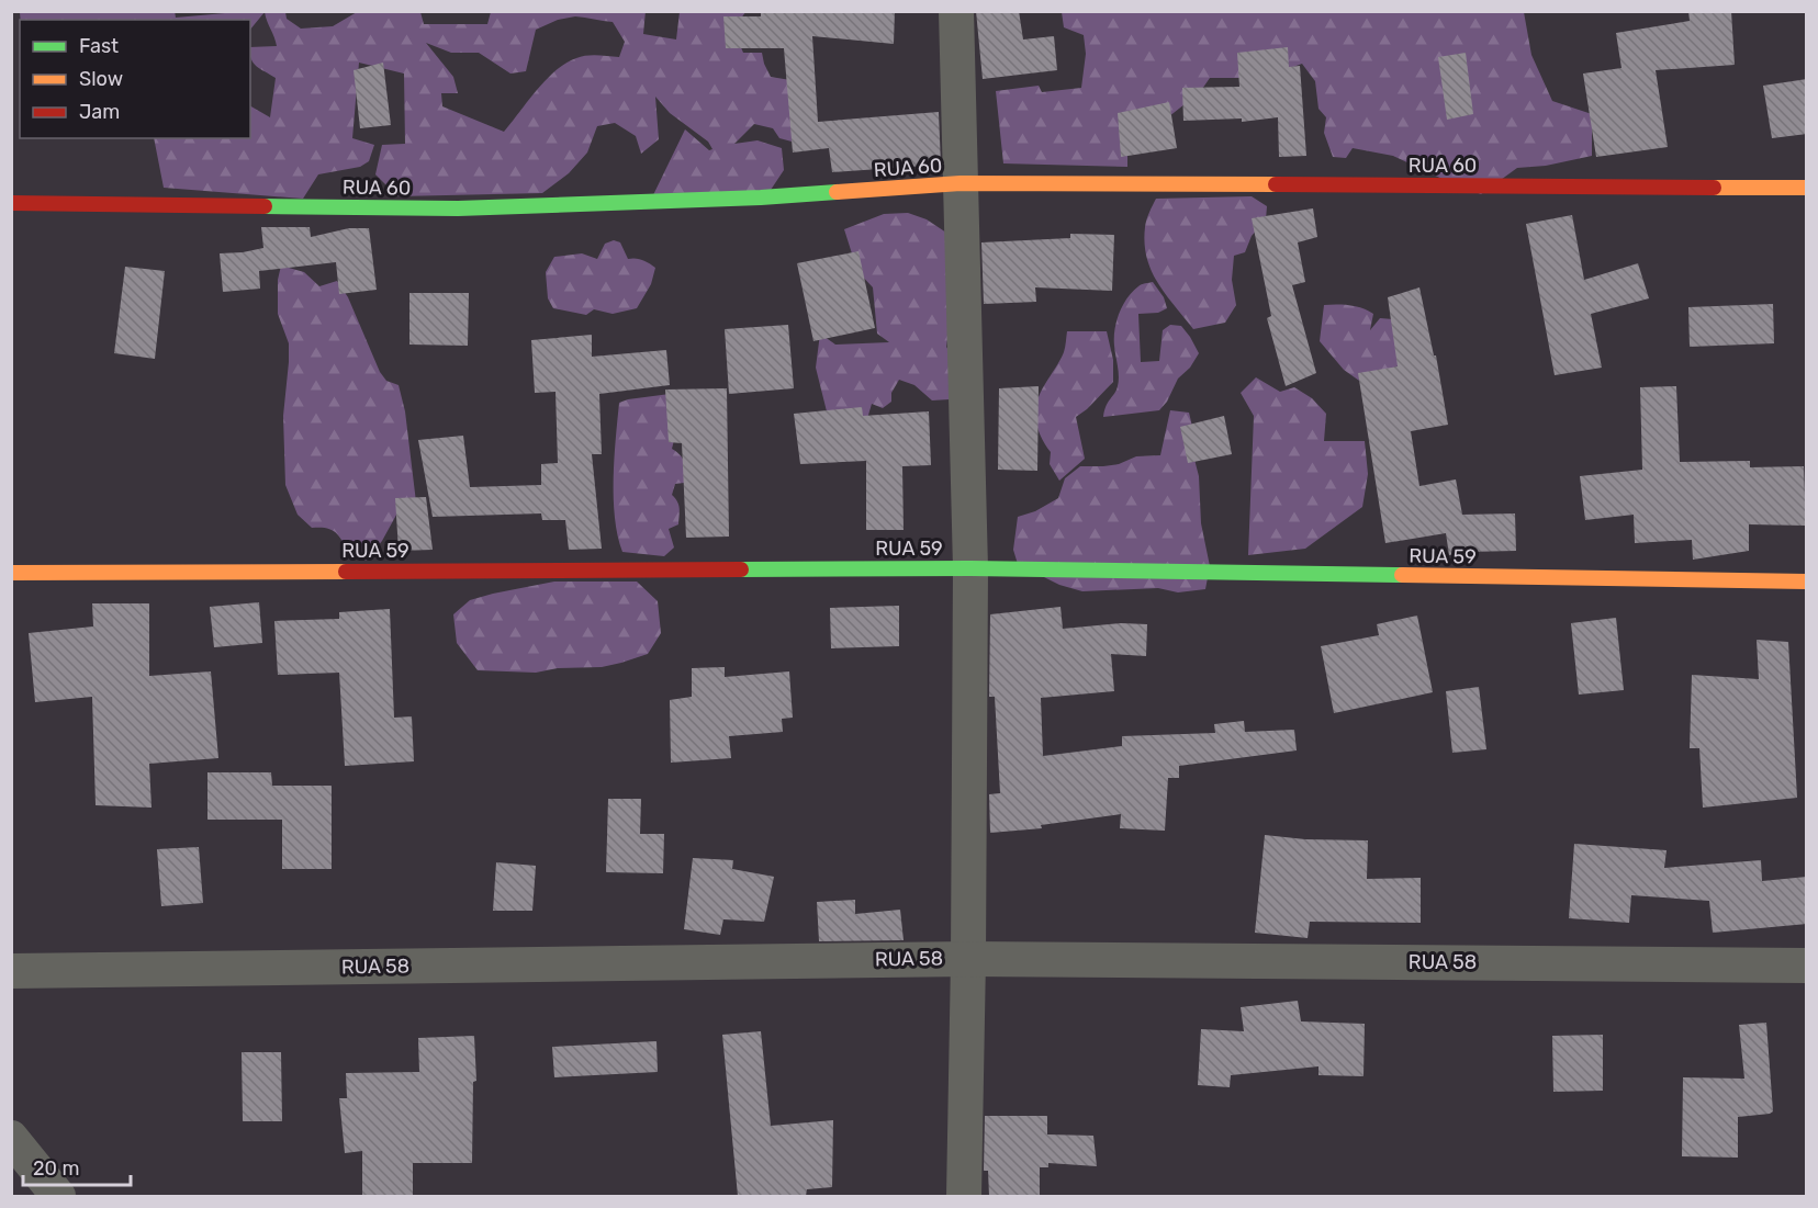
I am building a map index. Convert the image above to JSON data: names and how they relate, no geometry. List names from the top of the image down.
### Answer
{
  "streets": {
    "street": ["RUA 60", "RUA 59", "RUA 58"]
  },
  "legend": ["Fast", "Slow", "Jam"],
  "scale_bar": "20 m"
}
